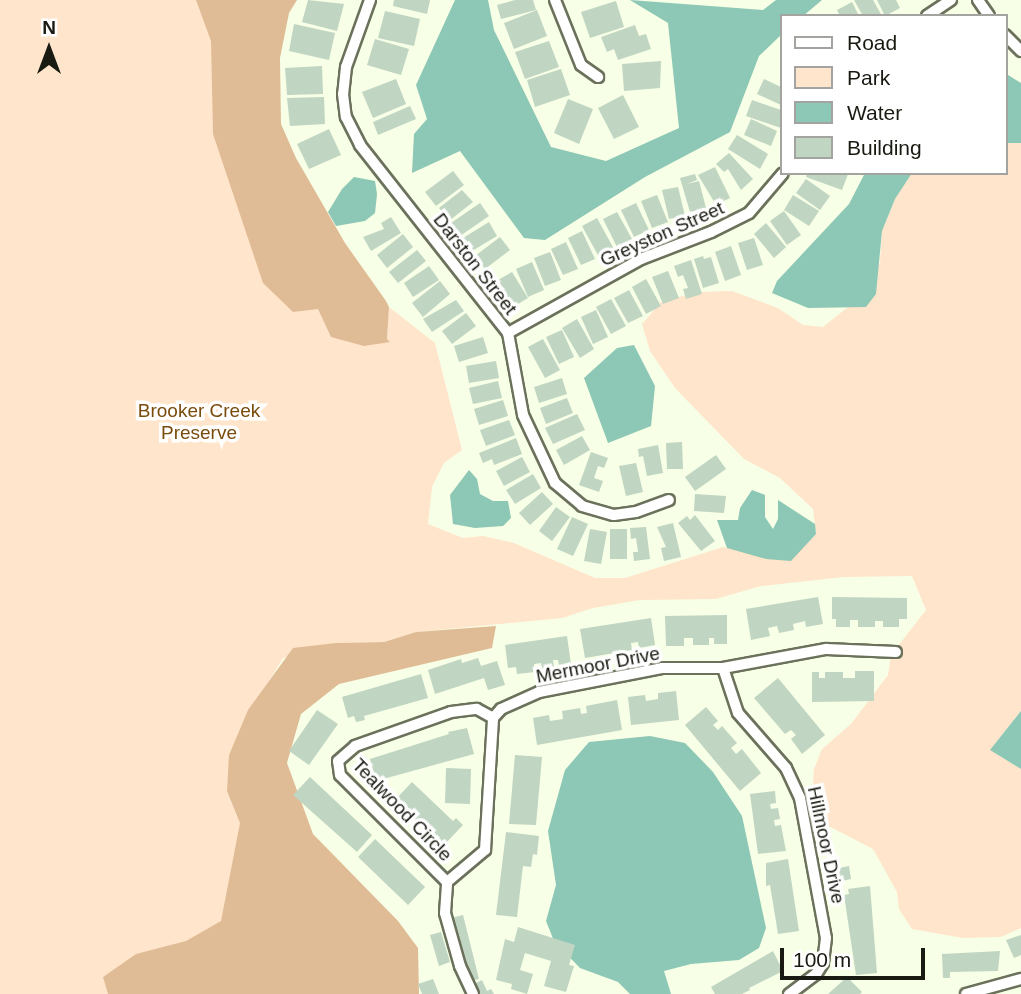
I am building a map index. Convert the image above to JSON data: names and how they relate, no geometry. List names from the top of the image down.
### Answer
{
  "streets": {
    "street": [
      "Greyston Street",
      "Darston Street",
      "Mermoor Drive",
      "Tealwood Circle",
      "Hillmoor Drive"
    ]
  },
  "crossings": [
    ["Greyston Street", "Darston Street"],
    ["Mermoor Drive", "Tealwood Circle"],
    ["Mermoor Drive", "Hillmoor Drive"]
  ],
  "parks": ["Brooker Creek Preserve"],
  "legend": [
    "Road",
    "Park",
    "Water",
    "Building"
  ],
  "scale_bar": "100 m",
  "north": "top"
}
